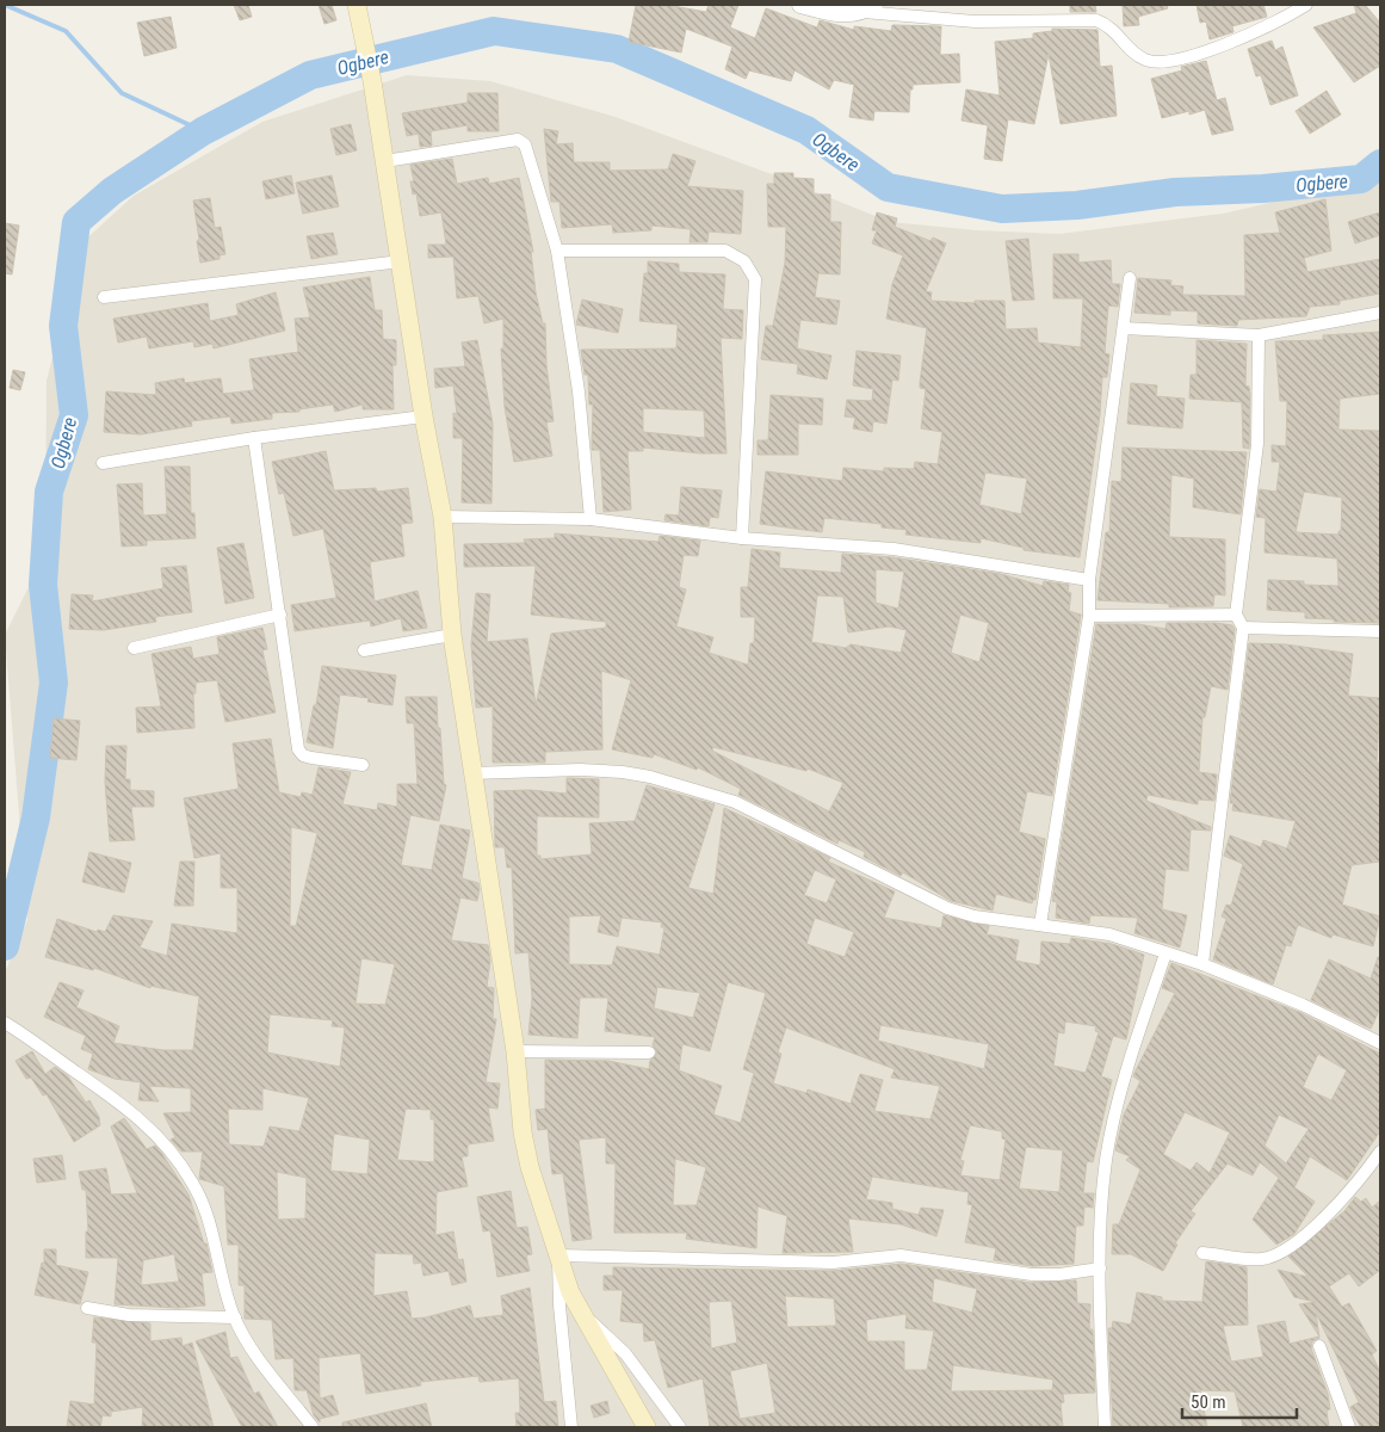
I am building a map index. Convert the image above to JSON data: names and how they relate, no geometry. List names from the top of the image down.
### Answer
{
  "water": ["Ogbere"],
  "scale_bar": "50 m"
}
